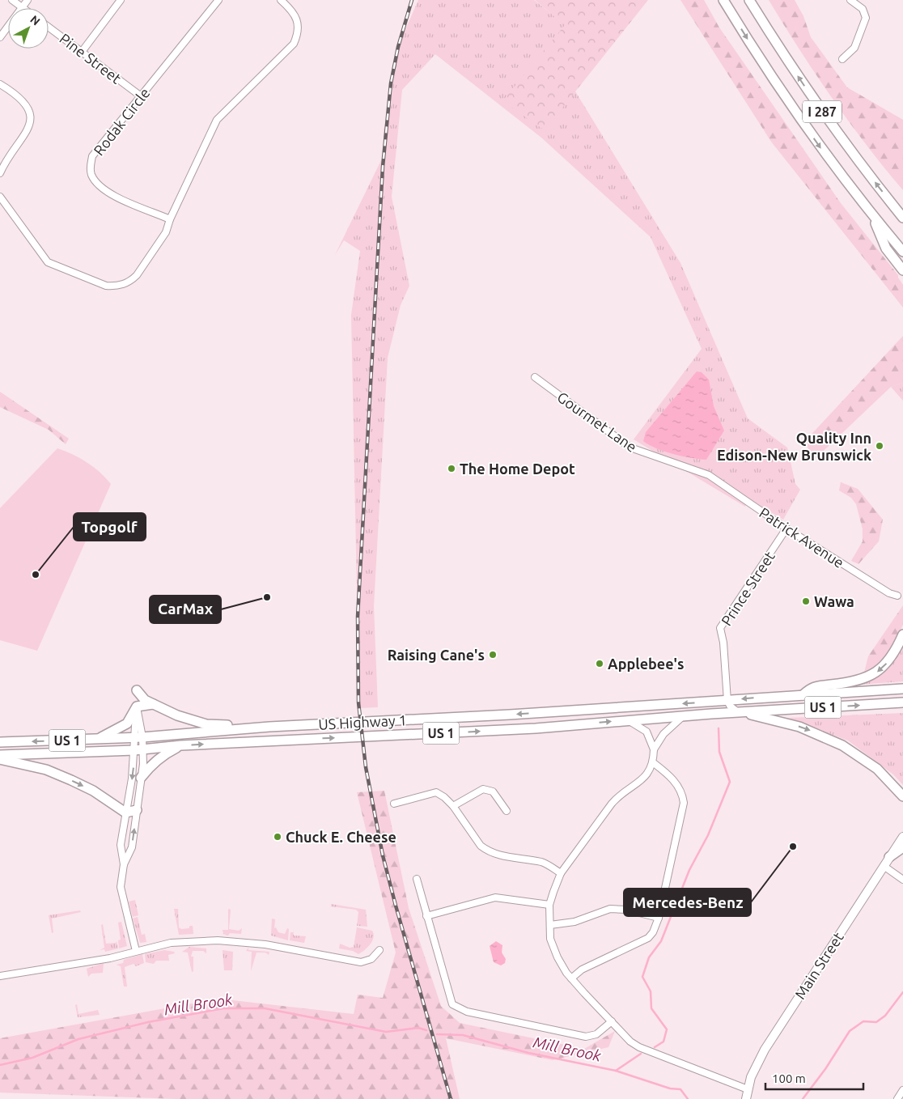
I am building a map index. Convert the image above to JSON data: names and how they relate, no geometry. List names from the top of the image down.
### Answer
{
  "streets": {
    "highway": ["I 287", "US 1", "US Highway 1"],
    "main road": ["Main Street"],
    "street": [
      "Pine Street",
      "Rodak Circle",
      "Gourmet Lane",
      "Patrick Avenue",
      "Prince Street"
    ]
  },
  "crossings": [
    ["Pine Street", "Rodak Circle"],
    ["Gourmet Lane", "Patrick Avenue"],
    ["Patrick Avenue", "Prince Street"],
    ["Prince Street", "US 1"],
    ["Prince Street", "US Highway 1"],
    ["US 1", "US Highway 1"]
  ],
  "water": ["Mill Brook"],
  "places": [
    "Quality Inn Edison-New Brunswick",
    "The Home Depot",
    "Topgolf",
    "CarMax",
    "Wawa",
    "Raising Cane's",
    "Applebee's",
    "Chuck E. Cheese",
    "Mercedes-Benz"
  ],
  "scale_bar": "100 m",
  "north": "top right"
}
